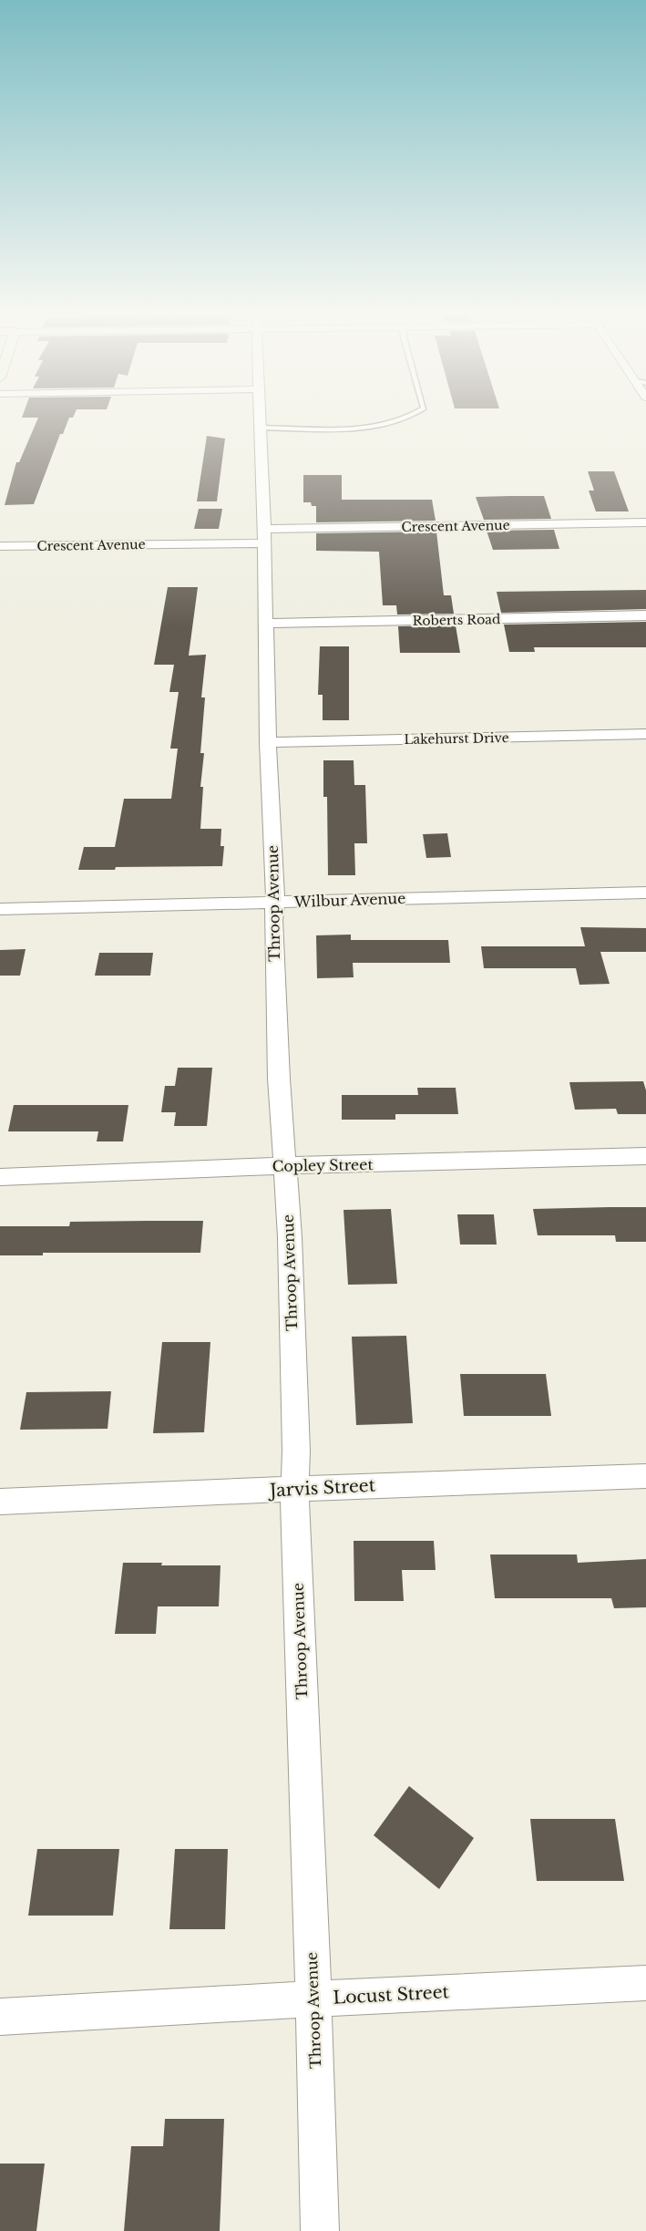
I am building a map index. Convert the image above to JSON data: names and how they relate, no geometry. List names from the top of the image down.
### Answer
{
  "streets": {
    "street": [
      "Crescent Avenue",
      "Roberts Road",
      "Lakehurst Drive",
      "Wilbur Avenue",
      "Throop Avenue",
      "Copley Street",
      "Jarvis Street",
      "Locust Street"
    ]
  },
  "crossings": [
    ["Crescent Avenue", "Throop Avenue"],
    ["Roberts Road", "Throop Avenue"],
    ["Lakehurst Drive", "Throop Avenue"],
    ["Wilbur Avenue", "Throop Avenue"],
    ["Throop Avenue", "Copley Street"],
    ["Throop Avenue", "Jarvis Street"],
    ["Throop Avenue", "Locust Street"]
  ]
}
